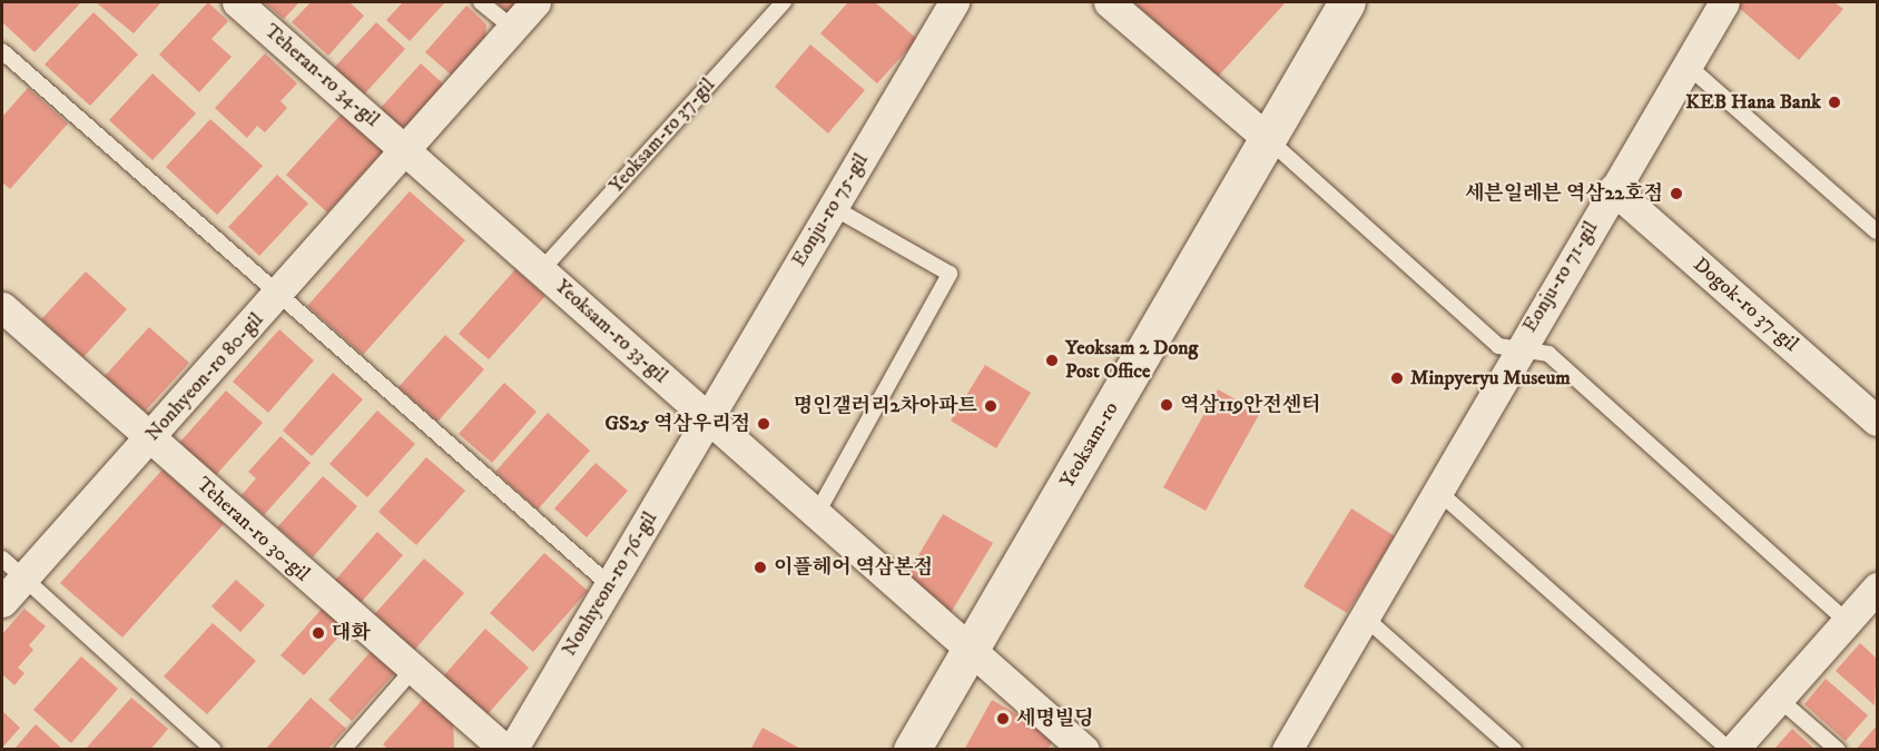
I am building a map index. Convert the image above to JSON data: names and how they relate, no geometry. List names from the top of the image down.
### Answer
{
  "streets": {
    "main road": ["Yeoksam-ro"],
    "street": [
      "Teheran-ro 34-gil",
      "Eonju-ro 75-gil",
      "Eonju-ro 71-gil",
      "Dogok-ro 37-gil",
      "Yeoksam-ro 33-gil",
      "Nonhyeon-ro 80-gil",
      "Teheran-ro 30-gil",
      "Nonhyeon-ro 76-gil"
    ],
    "lane": ["Yeoksam-ro 37-gil"]
  },
  "crossings": [
    ["Teheran-ro 34-gil", "Yeoksam-ro 33-gil"],
    ["Teheran-ro 34-gil", "Nonhyeon-ro 80-gil"],
    ["Yeoksam-ro 37-gil", "Yeoksam-ro 33-gil"],
    ["Eonju-ro 75-gil", "Yeoksam-ro 33-gil"],
    ["Eonju-ro 75-gil", "Nonhyeon-ro 76-gil"],
    ["Eonju-ro 71-gil", "Dogok-ro 37-gil"],
    ["Yeoksam-ro 33-gil", "Nonhyeon-ro 80-gil"],
    ["Yeoksam-ro 33-gil", "Yeoksam-ro"],
    ["Yeoksam-ro 33-gil", "Nonhyeon-ro 76-gil"],
    ["Nonhyeon-ro 80-gil", "Teheran-ro 30-gil"]
  ],
  "places": [
    "KEB Hana Bank",
    "세븐일레븐 역삼22호점",
    "Yeoksam 2 Dong Post Office",
    "Minpyeryu Museum",
    "역삼119안전센터",
    "명인갤러리2차아파트",
    "GS25 역삼우리점",
    "이플헤어 역삼본점",
    "대화",
    "세명빌딩"
  ]
}
